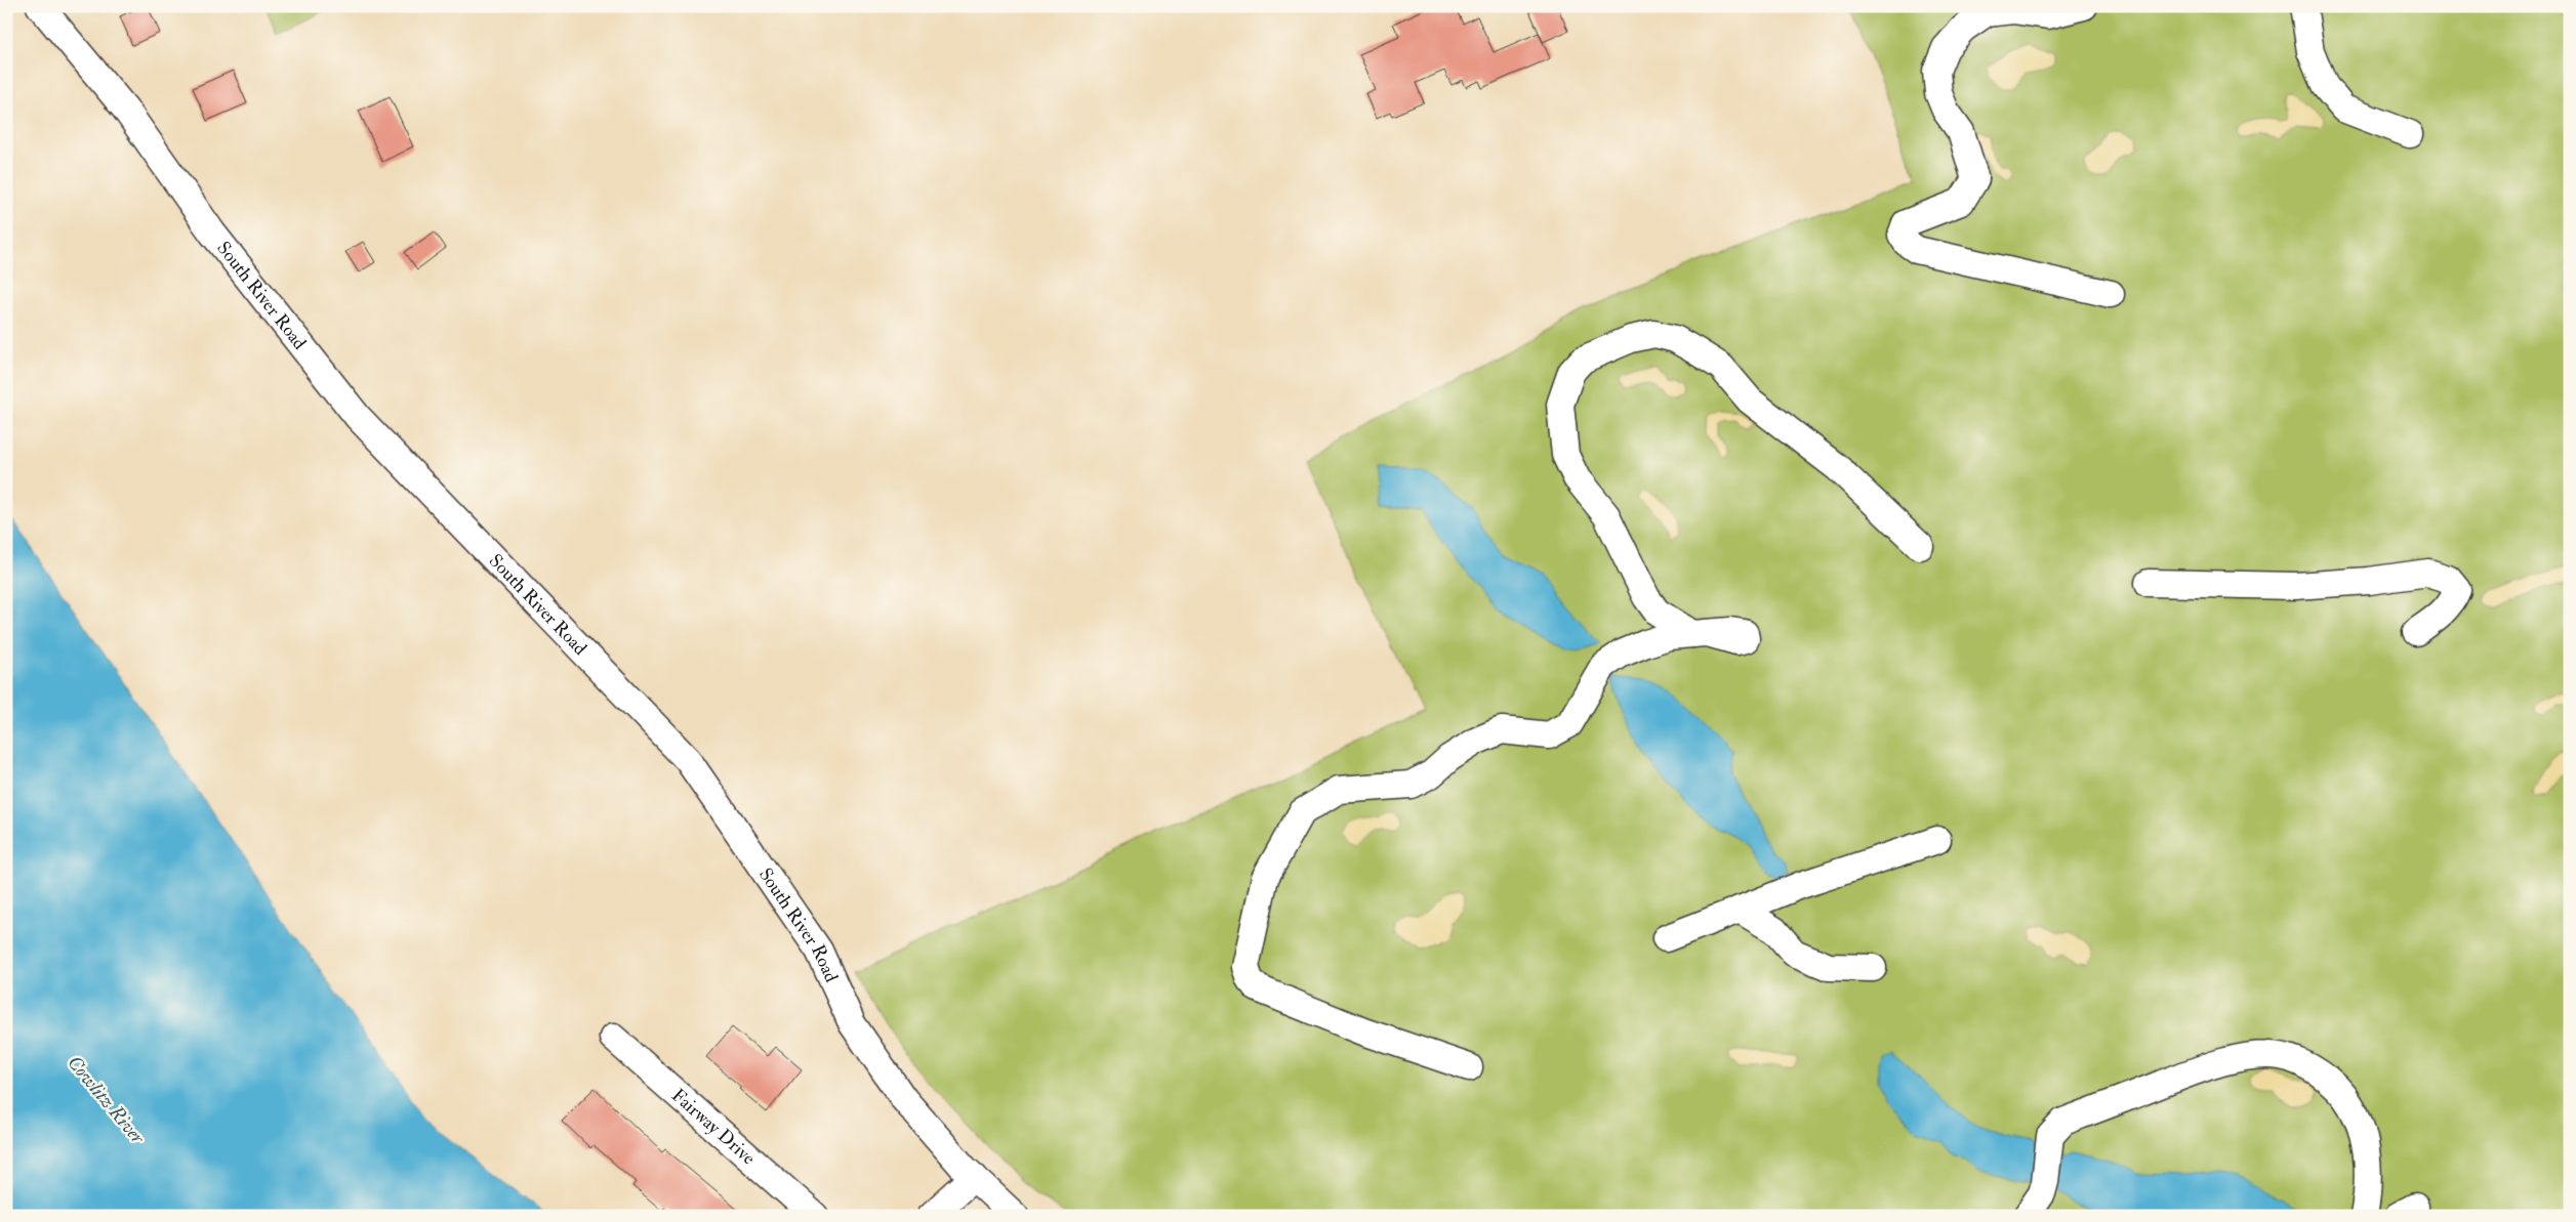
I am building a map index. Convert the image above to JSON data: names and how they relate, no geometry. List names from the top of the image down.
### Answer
{
  "streets": {
    "street": ["South River Road", "Fairway Drive"]
  },
  "water": ["Cowlitz River"]
}
